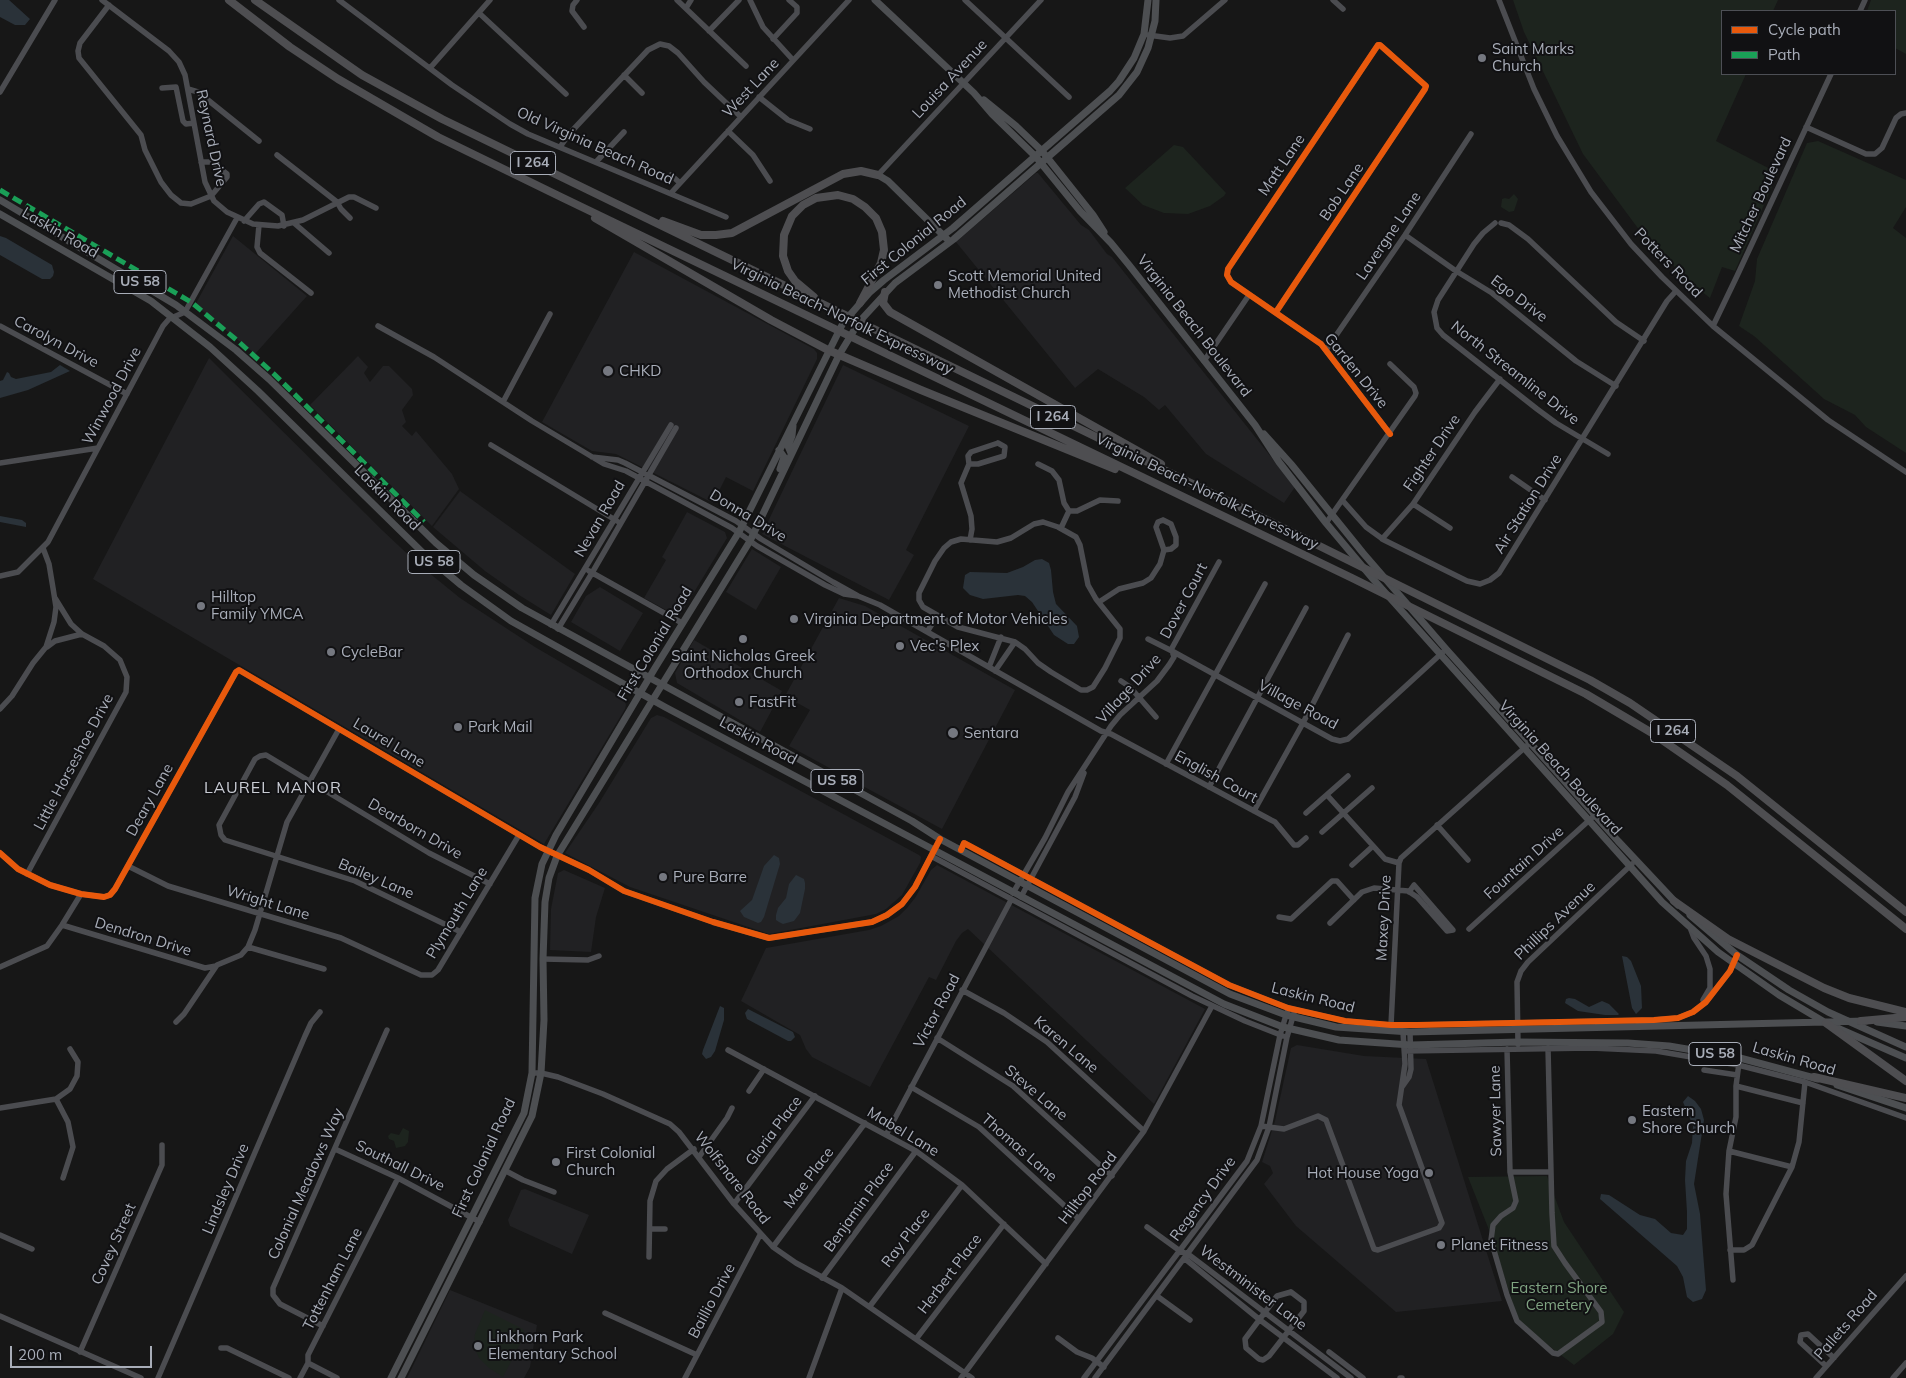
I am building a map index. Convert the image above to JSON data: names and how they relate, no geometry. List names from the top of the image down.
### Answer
{
  "streets": {
    "highway": ["I 264", "Virginia Beach-Norfolk Expressway"],
    "main road": [
      "Laskin Road",
      "First Colonial Road",
      "US 58",
      "Virginia Beach Boulevard"
    ],
    "street": [
      "Louisa Avenue",
      "West Lane",
      "Reynard Drive",
      "Old Virginia Beach Road",
      "Matt Lane",
      "Bob Lane",
      "Mitcher Boulevard",
      "Lavergne Lane",
      "Potters Road",
      "Ego Drive",
      "Carolyn Drive",
      "Garden Drive",
      "North Streamline Drive",
      "Winwood Drive",
      "Fighter Drive",
      "Air Station Drive",
      "Donna Drive",
      "Nevan Road",
      "Dover Court",
      "Village Drive",
      "Village Road",
      "Laurel Lane",
      "Little Horseshoe Drive",
      "English Court",
      "Deary Lane",
      "Dearborn Drive",
      "Fountain Drive",
      "Bailey Lane",
      "Wright Lane",
      "Plymouth Lane",
      "Maxey Drive",
      "Phillips Avenue",
      "Dendron Drive",
      "Victor Road",
      "Karen Lane",
      "Steve Lane",
      "Sawyer Lane",
      "Gloria Place",
      "Mabel Lane",
      "Thomas Lane",
      "Southall Drive",
      "Wolfsnare Road",
      "Mae Place",
      "Colonial Meadows Way",
      "Hilltop Road",
      "Lindsley Drive",
      "Regency Drive",
      "Benjamin Place",
      "Ray Place",
      "Covey Street",
      "Herbert Place",
      "Tottenham Lane",
      "Westminister Lane",
      "Baillio Drive",
      "Pallets Road"
    ]
  },
  "crossings": [
    ["Louisa Avenue", "Virginia Beach Boulevard"],
    ["West Lane", "Old Virginia Beach Road"],
    ["Matt Lane", "Bob Lane"],
    ["Matt Lane", "Garden Drive"],
    ["Bob Lane", "Garden Drive"],
    ["Mitcher Boulevard", "Potters Road"],
    ["Laskin Road", "First Colonial Road"],
    ["Laskin Road", "US 58"],
    ["Laskin Road", "Winwood Drive"],
    ["Laskin Road", "Nevan Road"],
    ["Laskin Road", "Village Drive"],
    ["Laskin Road", "Laurel Lane"],
    ["Laskin Road", "Maxey Drive"],
    ["Laskin Road", "Phillips Avenue"],
    ["Laskin Road", "Victor Road"],
    ["Laskin Road", "Sawyer Lane"],
    ["Laskin Road", "Hilltop Road"],
    ["Laskin Road", "Regency Drive"],
    ["Lavergne Lane", "Ego Drive"],
    ["Lavergne Lane", "Garden Drive"],
    ["First Colonial Road", "Virginia Beach Boulevard"],
    ["First Colonial Road", "Donna Drive"],
    ["First Colonial Road", "Laurel Lane"],
    ["First Colonial Road", "Southall Drive"],
    ["First Colonial Road", "Wolfsnare Road"],
    ["Potters Road", "Air Station Drive"],
    ["Ego Drive", "North Streamline Drive"],
    ["Ego Drive", "Air Station Drive"],
    ["Virginia Beach Boulevard", "Village Road"],
    ["Virginia Beach Boulevard", "Fountain Drive"],
    ["Virginia Beach Boulevard", "Maxey Drive"],
    ["Virginia Beach Boulevard", "Phillips Avenue"],
    ["Carolyn Drive", "Winwood Drive"],
    ["North Streamline Drive", "Fighter Drive"],
    ["North Streamline Drive", "Air Station Drive"],
    ["Fighter Drive", "Air Station Drive"],
    ["Donna Drive", "Nevan Road"],
    ["Donna Drive", "Village Drive"],
    ["Donna Drive", "English Court"],
    ["Dover Court", "Village Drive"],
    ["Dover Court", "Village Road"],
    ["Village Drive", "Village Road"],
    ["Village Drive", "English Court"],
    ["Village Drive", "Victor Road"],
    ["Laurel Lane", "Deary Lane"],
    ["Laurel Lane", "Plymouth Lane"],
    ["Deary Lane", "Wright Lane"],
    ["Dearborn Drive", "Bailey Lane"],
    ["Dearborn Drive", "Plymouth Lane"],
    ["Bailey Lane", "Plymouth Lane"],
    ["Wright Lane", "Plymouth Lane"],
    ["Victor Road", "Karen Lane"],
    ["Victor Road", "Steve Lane"],
    ["Victor Road", "Mabel Lane"],
    ["Victor Road", "Thomas Lane"],
    ["Karen Lane", "Hilltop Road"],
    ["Steve Lane", "Hilltop Road"],
    ["Gloria Place", "Mabel Lane"],
    ["Gloria Place", "Wolfsnare Road"],
    ["Mabel Lane", "Mae Place"],
    ["Mabel Lane", "Hilltop Road"],
    ["Mabel Lane", "Benjamin Place"],
    ["Mabel Lane", "Ray Place"],
    ["Mabel Lane", "Herbert Place"],
    ["Thomas Lane", "Hilltop Road"],
    ["Southall Drive", "Colonial Meadows Way"],
    ["Southall Drive", "Tottenham Lane"],
    ["Wolfsnare Road", "Mae Place"],
    ["Wolfsnare Road", "Hilltop Road"],
    ["Wolfsnare Road", "Benjamin Place"],
    ["Wolfsnare Road", "Ray Place"],
    ["Wolfsnare Road", "Herbert Place"],
    ["Wolfsnare Road", "Baillio Drive"],
    ["Colonial Meadows Way", "Tottenham Lane"],
    ["Regency Drive", "Westminister Lane"]
  ],
  "districts": ["LAUREL MANOR"],
  "parks": ["Eastern Shore Cemetery"],
  "places": [
    "Saint Marks Church",
    "Scott Memorial United Methodist Church",
    "CHKD",
    "Hilltop Family YMCA",
    "Virginia Department of Motor Vehicles",
    "Saint Nicholas Greek Orthodox Church",
    "Vec's Plex",
    "CycleBar",
    "FastFit",
    "Park Mail",
    "Sentara",
    "Pure Barre",
    "Eastern Shore Church",
    "First Colonial Church",
    "Hot House Yoga",
    "Planet Fitness",
    "Linkhorn Park Elementary School"
  ],
  "legend": ["Cycle path", "Path"],
  "scale_bar": "200 m"
}
